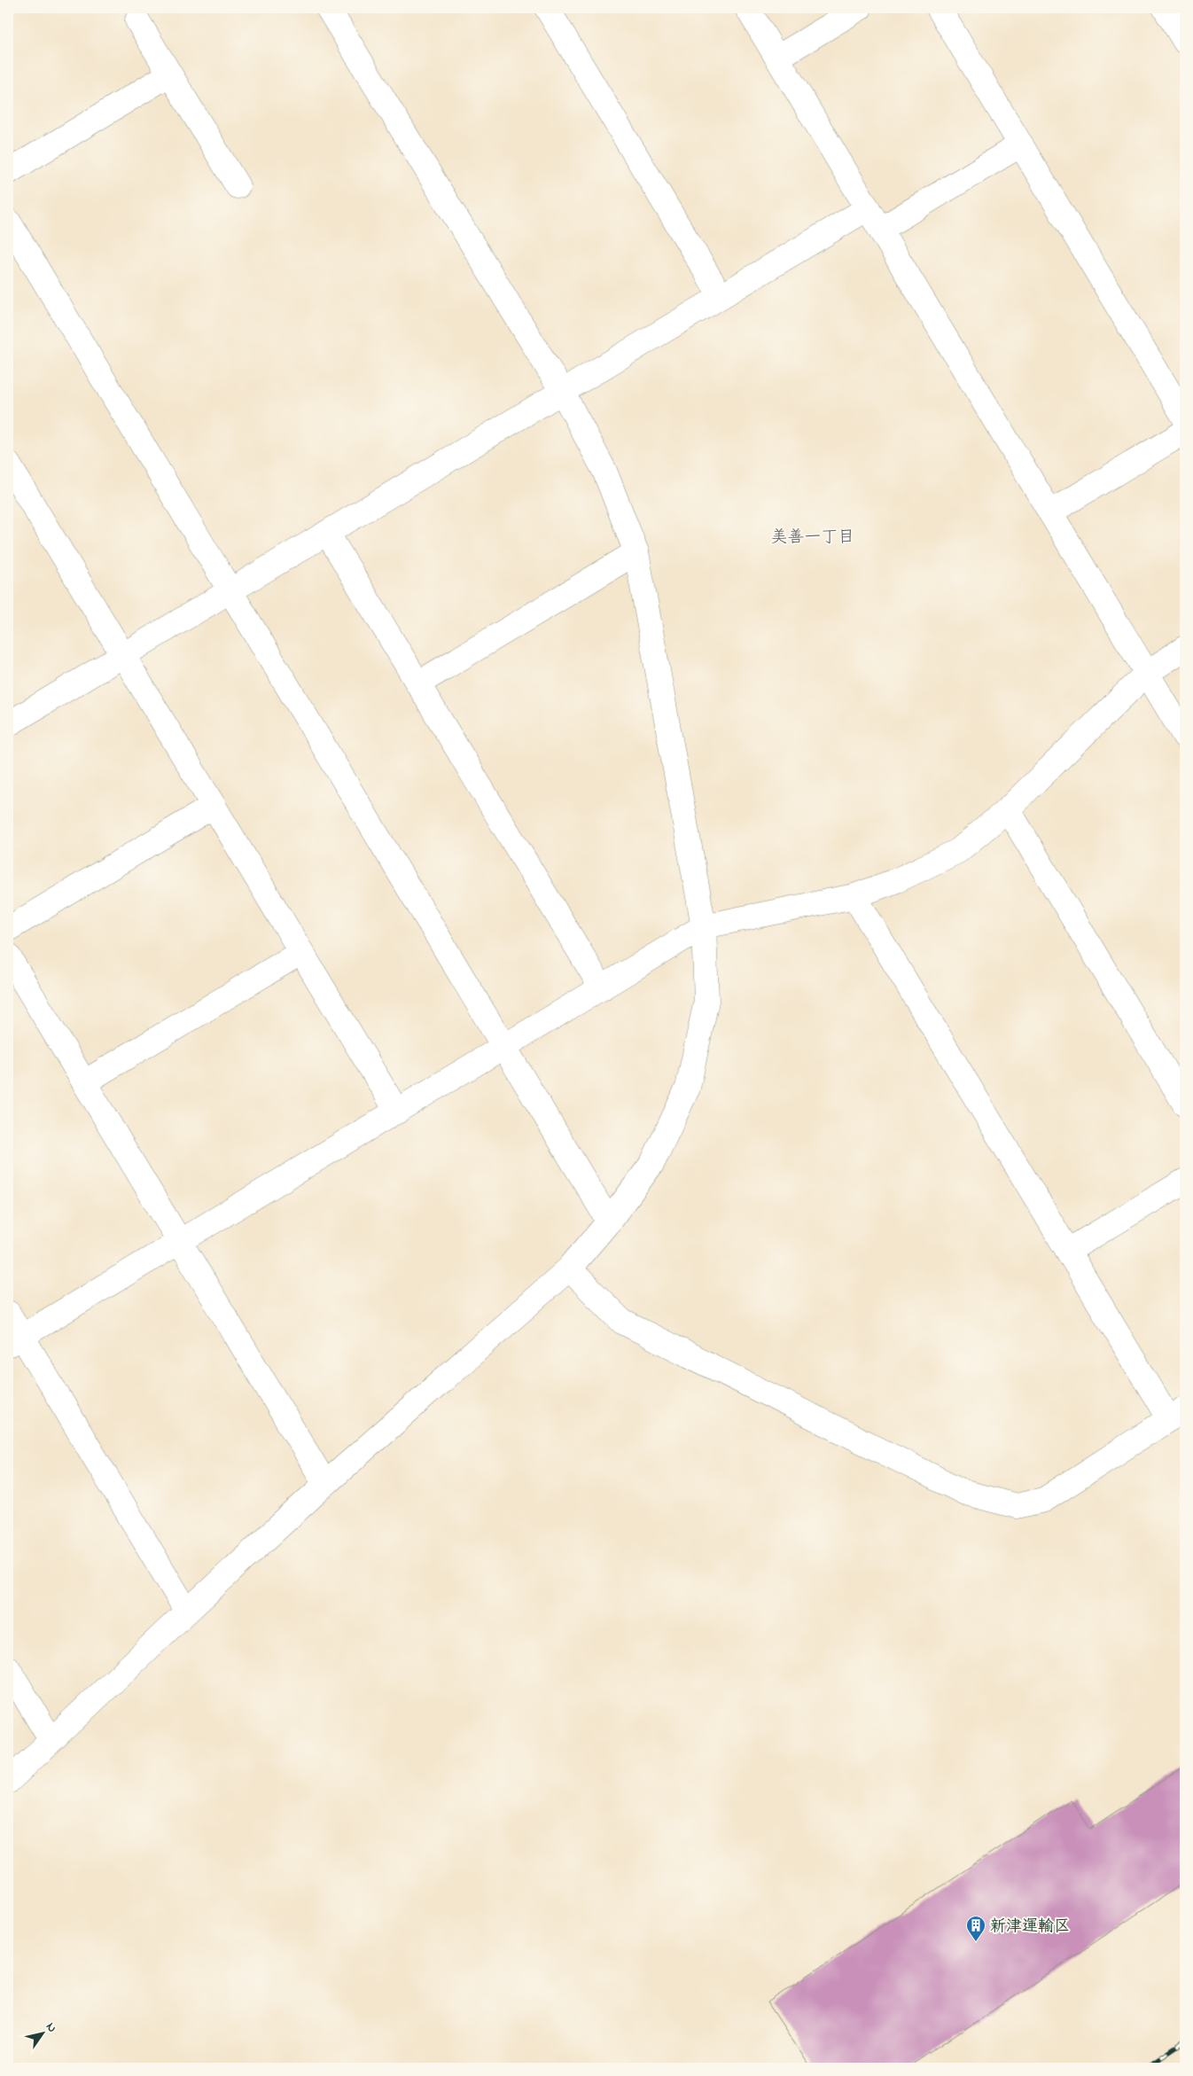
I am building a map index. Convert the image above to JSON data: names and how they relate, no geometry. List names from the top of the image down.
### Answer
{
  "districts": ["美善一丁目"],
  "places": {
    "building": ["新津運輸区"]
  },
  "north": "top right"
}
